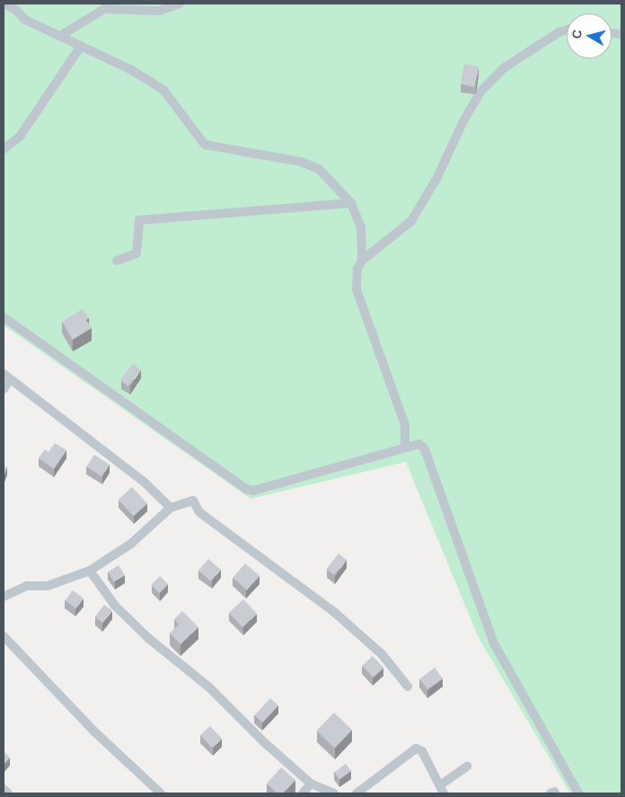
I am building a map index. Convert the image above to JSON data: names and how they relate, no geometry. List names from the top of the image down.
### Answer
{
  "north": "left"
}
